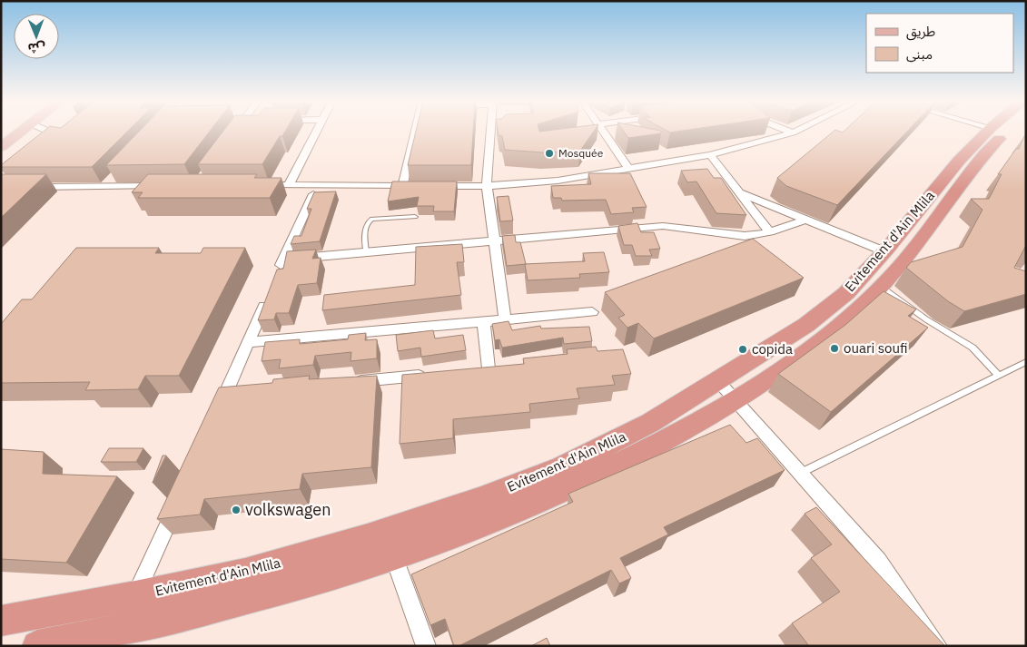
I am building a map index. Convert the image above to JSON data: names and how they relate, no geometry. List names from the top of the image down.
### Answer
{
  "streets": {
    "highway": ["Evitement d'Ain Mlila"]
  },
  "places": [
    "Mosquée",
    "ouari soufi",
    "copida",
    "volkswagen"
  ],
  "legend": ["طريق", "مبنى"],
  "north": "bottom"
}
